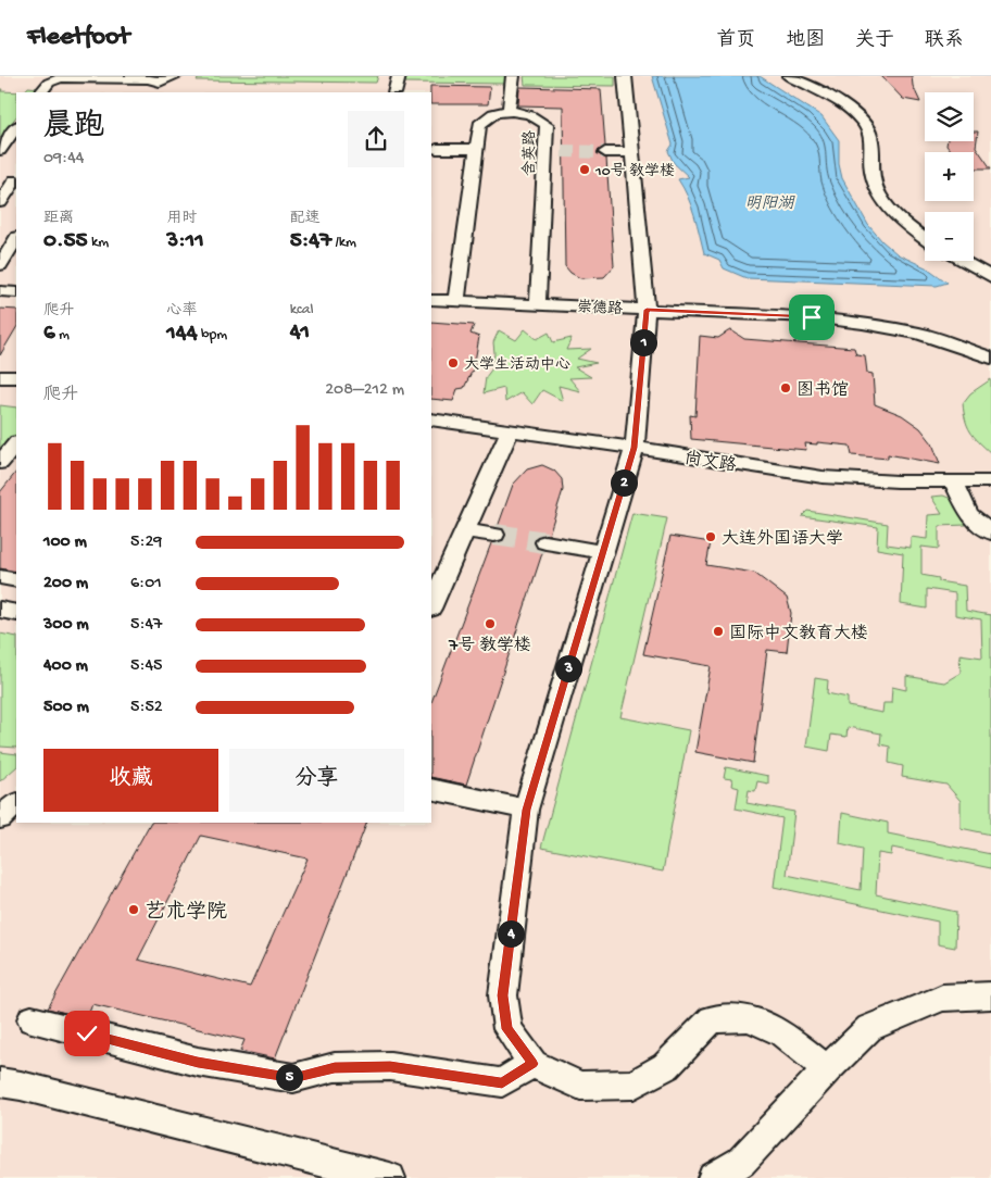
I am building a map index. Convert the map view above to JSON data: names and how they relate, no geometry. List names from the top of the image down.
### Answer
{
  "streets": {
    "street": ["含英路", "崇德路", "尚文路"]
  },
  "crossings": [
    ["含英路", "崇德路"]
  ],
  "water": ["明阳湖"],
  "places": [
    "10号 教学楼",
    "大学生活动中心",
    "图书馆",
    "大连外国语大学",
    "7号 教学楼",
    "国际中文教育大楼",
    "艺术学院"
  ],
  "page": {
    "header": "Fleetfoot",
    "nav": [
      "首页",
      "地图",
      "关于",
      "联系"
    ],
    "map_buttons": ["+", "−"],
    "heading": ["晨跑", "09:44"],
    "stats": [
      ["距离", "0.55 km"],
      ["用时", "3:11"],
      ["配速", "5:47 /km"],
      ["爬升", "6 m"],
      ["心率", "144 bpm"],
      ["kcal", "41"]
    ],
    "pins": [
      "1",
      "2",
      "3",
      "4",
      "5"
    ],
    "chart": ["爬升", "208–212 m"],
    "list": [
      {
        "name": "100 m",
        "note": "5:29"
      },
      {
        "name": "200 m",
        "note": "6:01"
      },
      {
        "name": "300 m",
        "note": "5:47"
      },
      {
        "name": "400 m",
        "note": "5:45"
      },
      {
        "name": "500 m",
        "note": "5:52"
      }
    ],
    "buttons": ["收藏", "分享"]
  }
}
